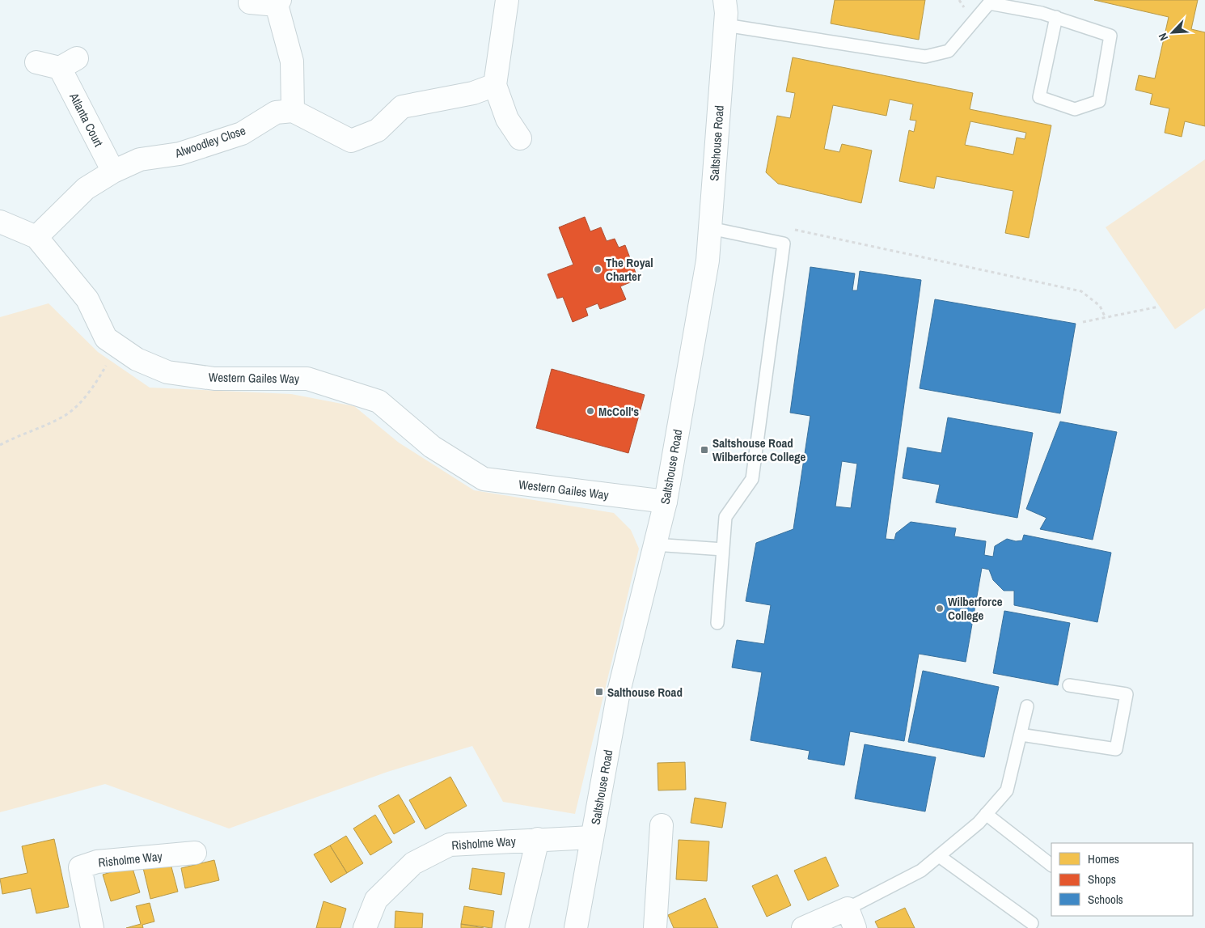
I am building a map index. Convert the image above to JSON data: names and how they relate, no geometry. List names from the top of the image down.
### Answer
{
  "streets": {
    "street": [
      "Atlanta Court",
      "Alwoodley Close",
      "Saltshouse Road",
      "Western Gailes Way",
      "Risholme Way"
    ]
  },
  "crossings": [
    ["Atlanta Court", "Alwoodley Close"],
    ["Alwoodley Close", "Western Gailes Way"],
    ["Saltshouse Road", "Western Gailes Way"],
    ["Saltshouse Road", "Risholme Way"]
  ],
  "places": {
    "other": ["The Royal Charter", "McColl's", "Wilberforce College"],
    "transit": ["Saltshouse Road Wilberforce College", "Salthouse Road"]
  },
  "legend": ["Homes", "Shops", "Schools"],
  "north": "bottom left"
}
